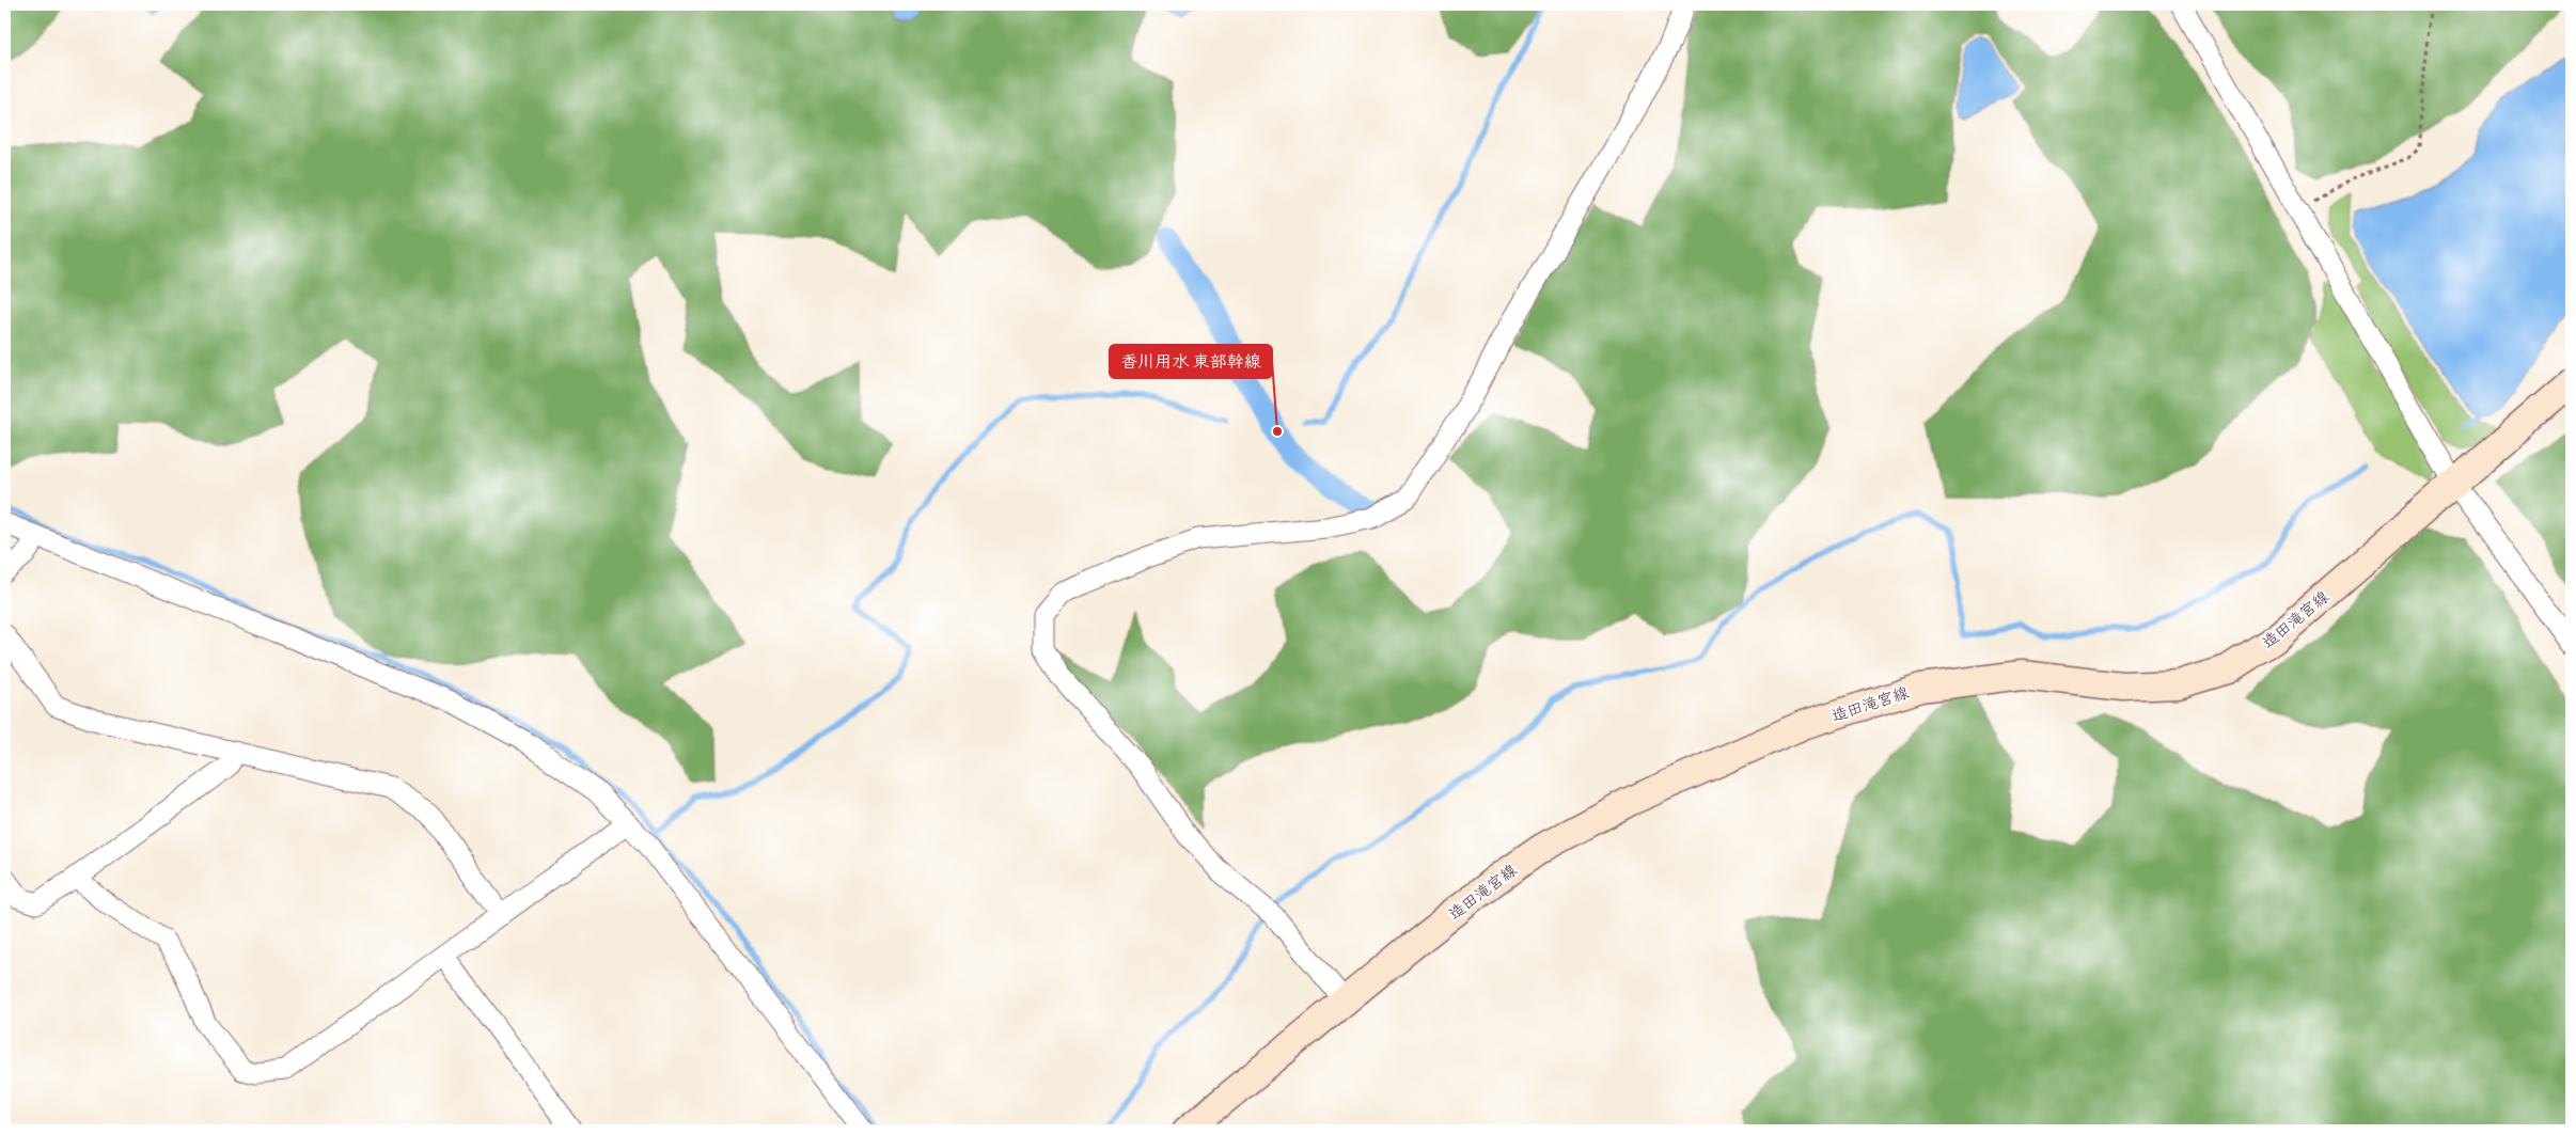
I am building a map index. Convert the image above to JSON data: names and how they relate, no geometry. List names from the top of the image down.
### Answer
{
  "streets": {
    "main road": ["造田滝宮線"]
  },
  "places": ["香川用水 東部幹線"]
}
